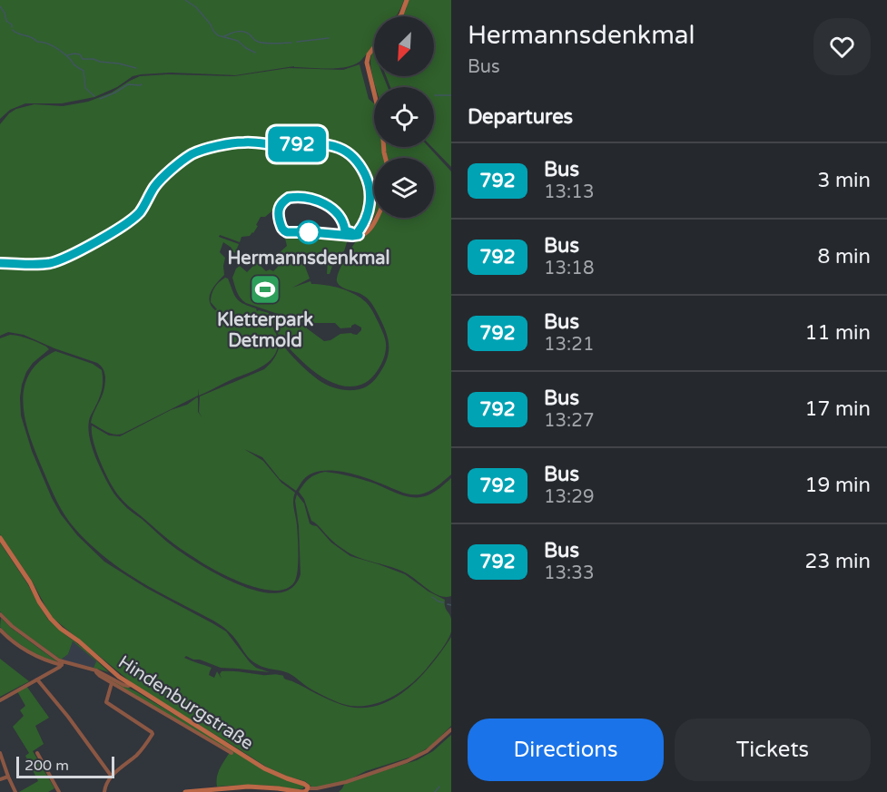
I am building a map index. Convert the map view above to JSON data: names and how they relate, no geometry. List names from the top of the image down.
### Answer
{
  "streets": {
    "main road": ["Hindenburgstraße"]
  },
  "places": {
    "other": ["Hermannsdenkmal"],
    "sports": ["Kletterpark Detmold"]
  },
  "lines": ["bus line 792"],
  "scale_bar": "200 m",
  "north": "bottom left",
  "page": {
    "on_map": "792",
    "heading": [
      ["Hermannsdenkmal", "Bus"],
      "Departures"
    ],
    "list": [
      {
        "mark": "792",
        "name": "Bus",
        "note": "13:13",
        "value": "3 min"
      },
      {
        "mark": "792",
        "name": "Bus",
        "note": "13:18",
        "value": "8 min"
      },
      {
        "mark": "792",
        "name": "Bus",
        "note": "13:21",
        "value": "11 min"
      },
      {
        "mark": "792",
        "name": "Bus",
        "note": "13:27",
        "value": "17 min"
      },
      {
        "mark": "792",
        "name": "Bus",
        "note": "13:29",
        "value": "19 min"
      },
      {
        "mark": "792",
        "name": "Bus",
        "note": "13:33",
        "value": "23 min"
      }
    ],
    "buttons": ["Directions", "Tickets"],
    "scale": "200 m"
  }
}
